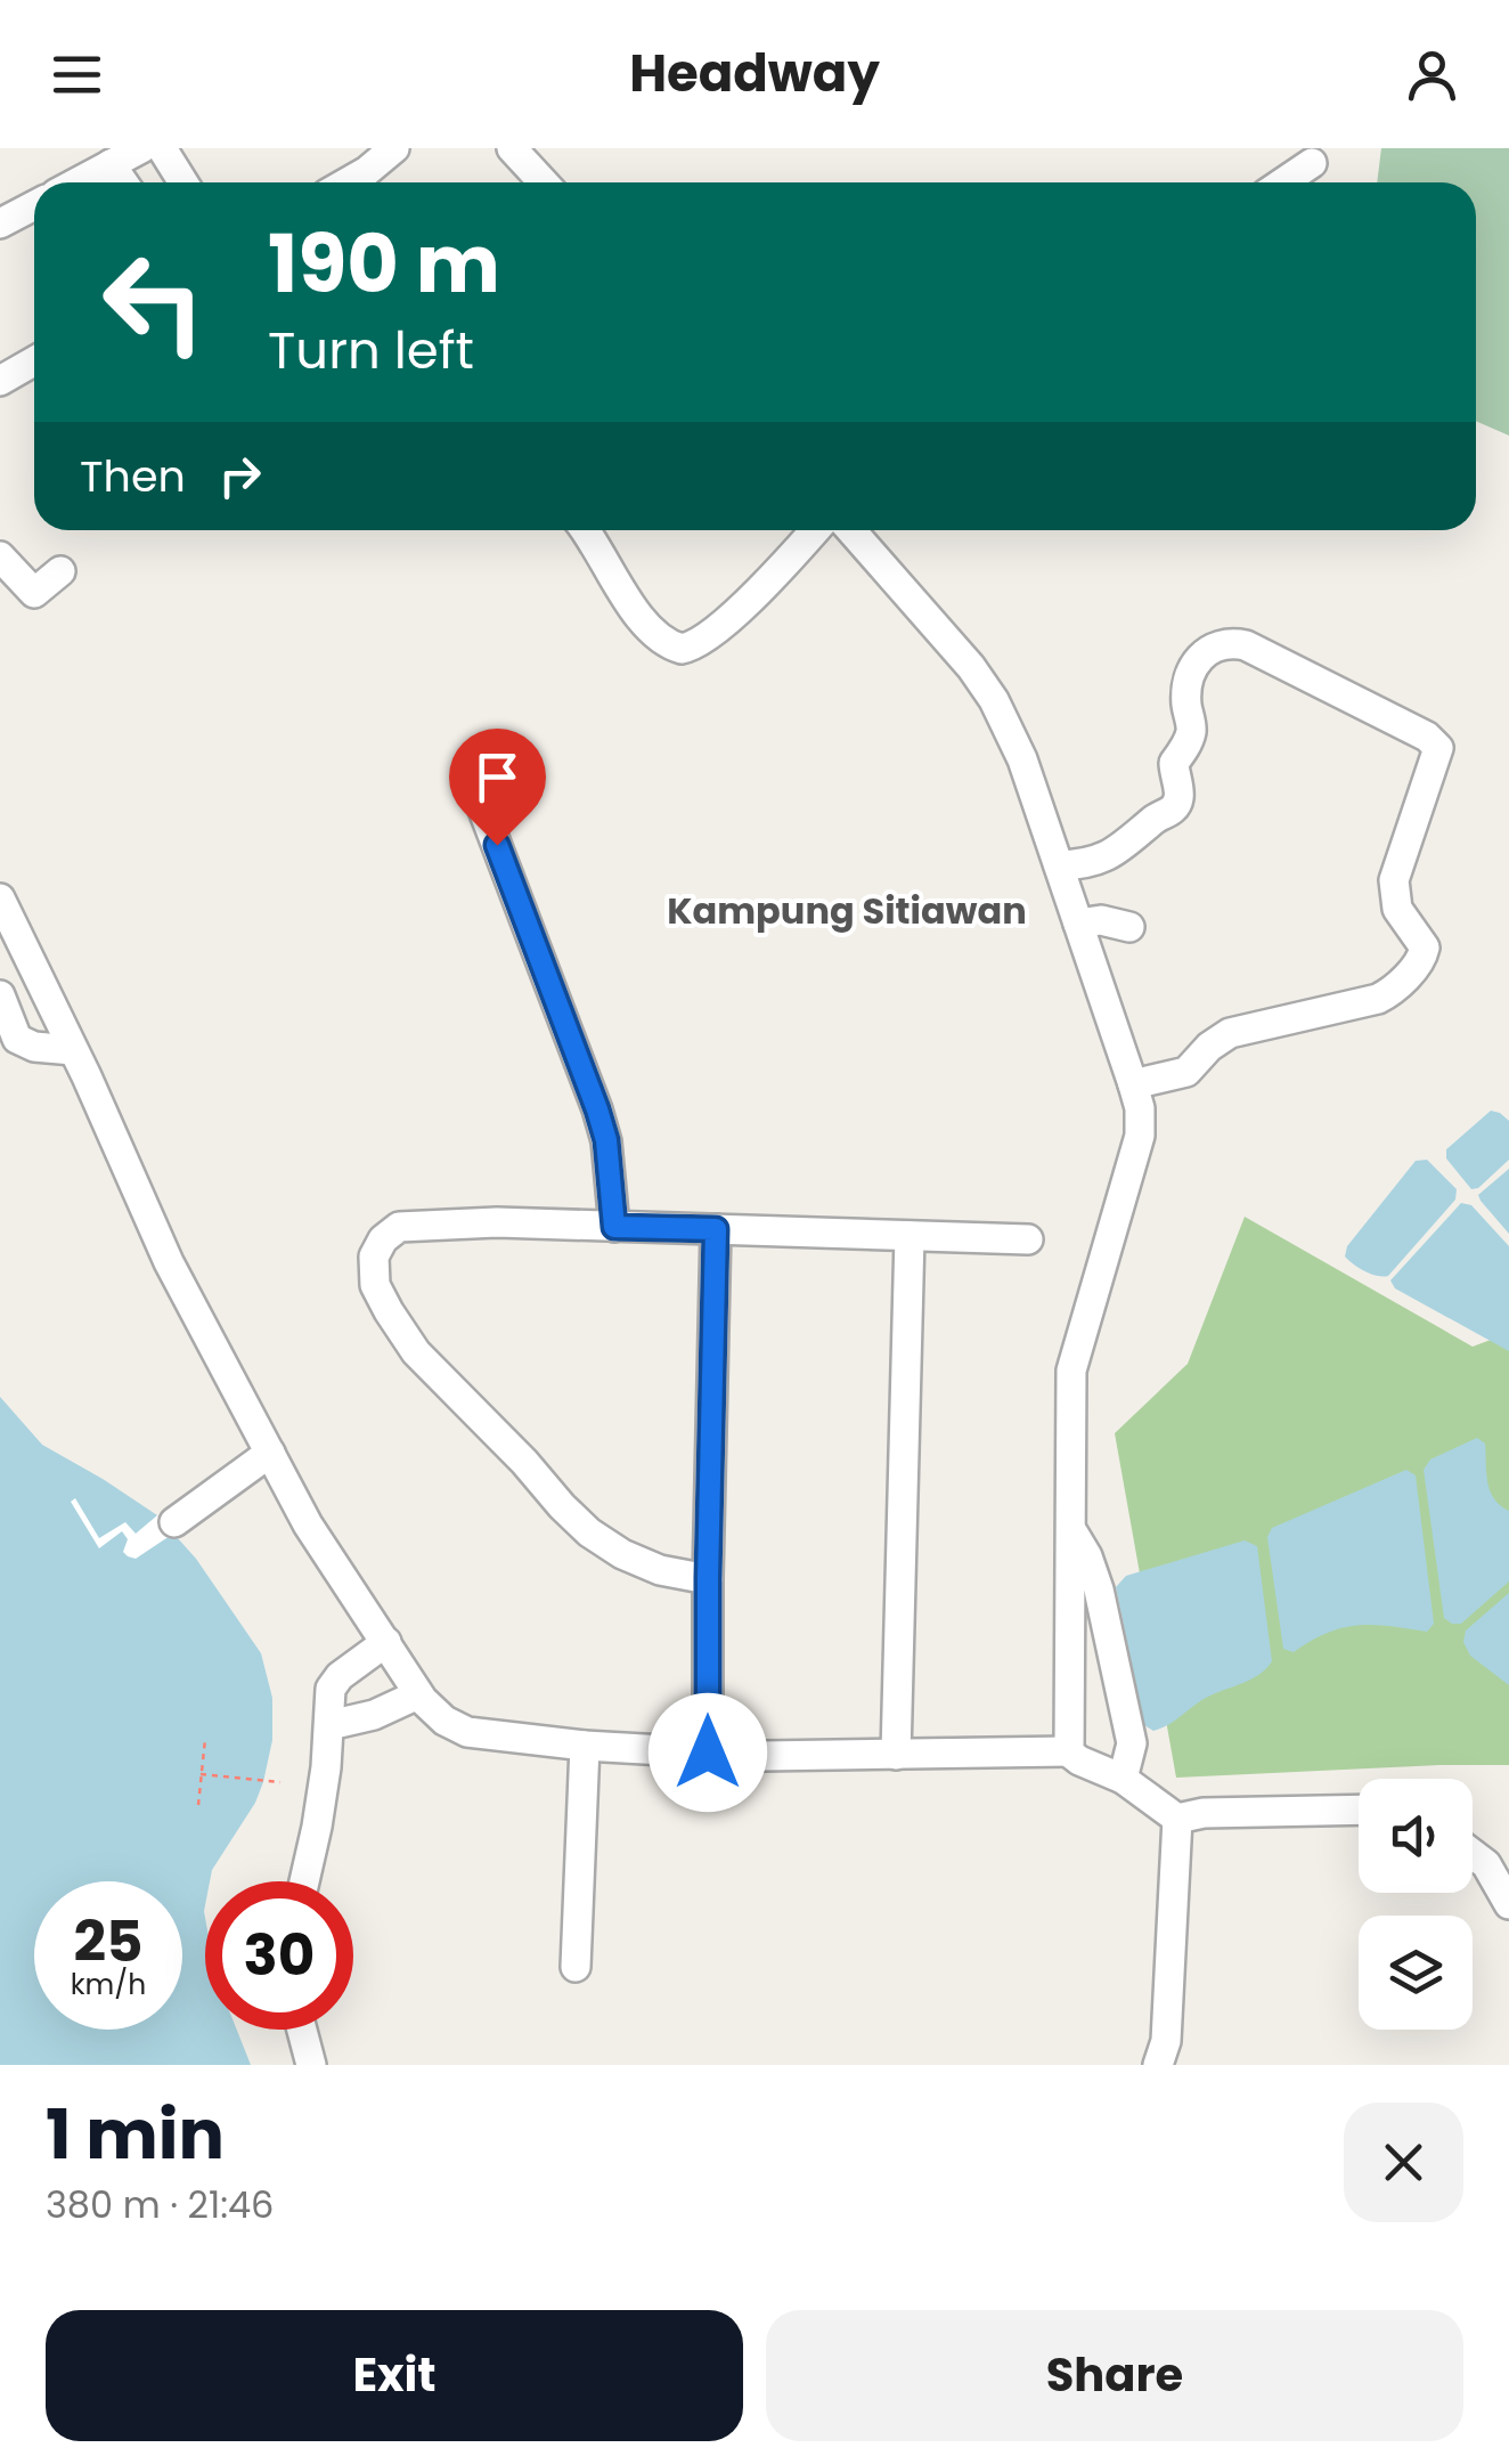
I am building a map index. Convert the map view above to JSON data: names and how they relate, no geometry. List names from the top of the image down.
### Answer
{
  "districts": ["Kampung Sitiawan"],
  "page": {
    "header": "Headway",
    "turn": ["190 m", "Turn left"],
    "then": "Then",
    "speed": "25 km/h",
    "limit": "30",
    "heading": ["1 min", "380 m · 21:46"],
    "buttons": ["Exit", "Share"]
  }
}
